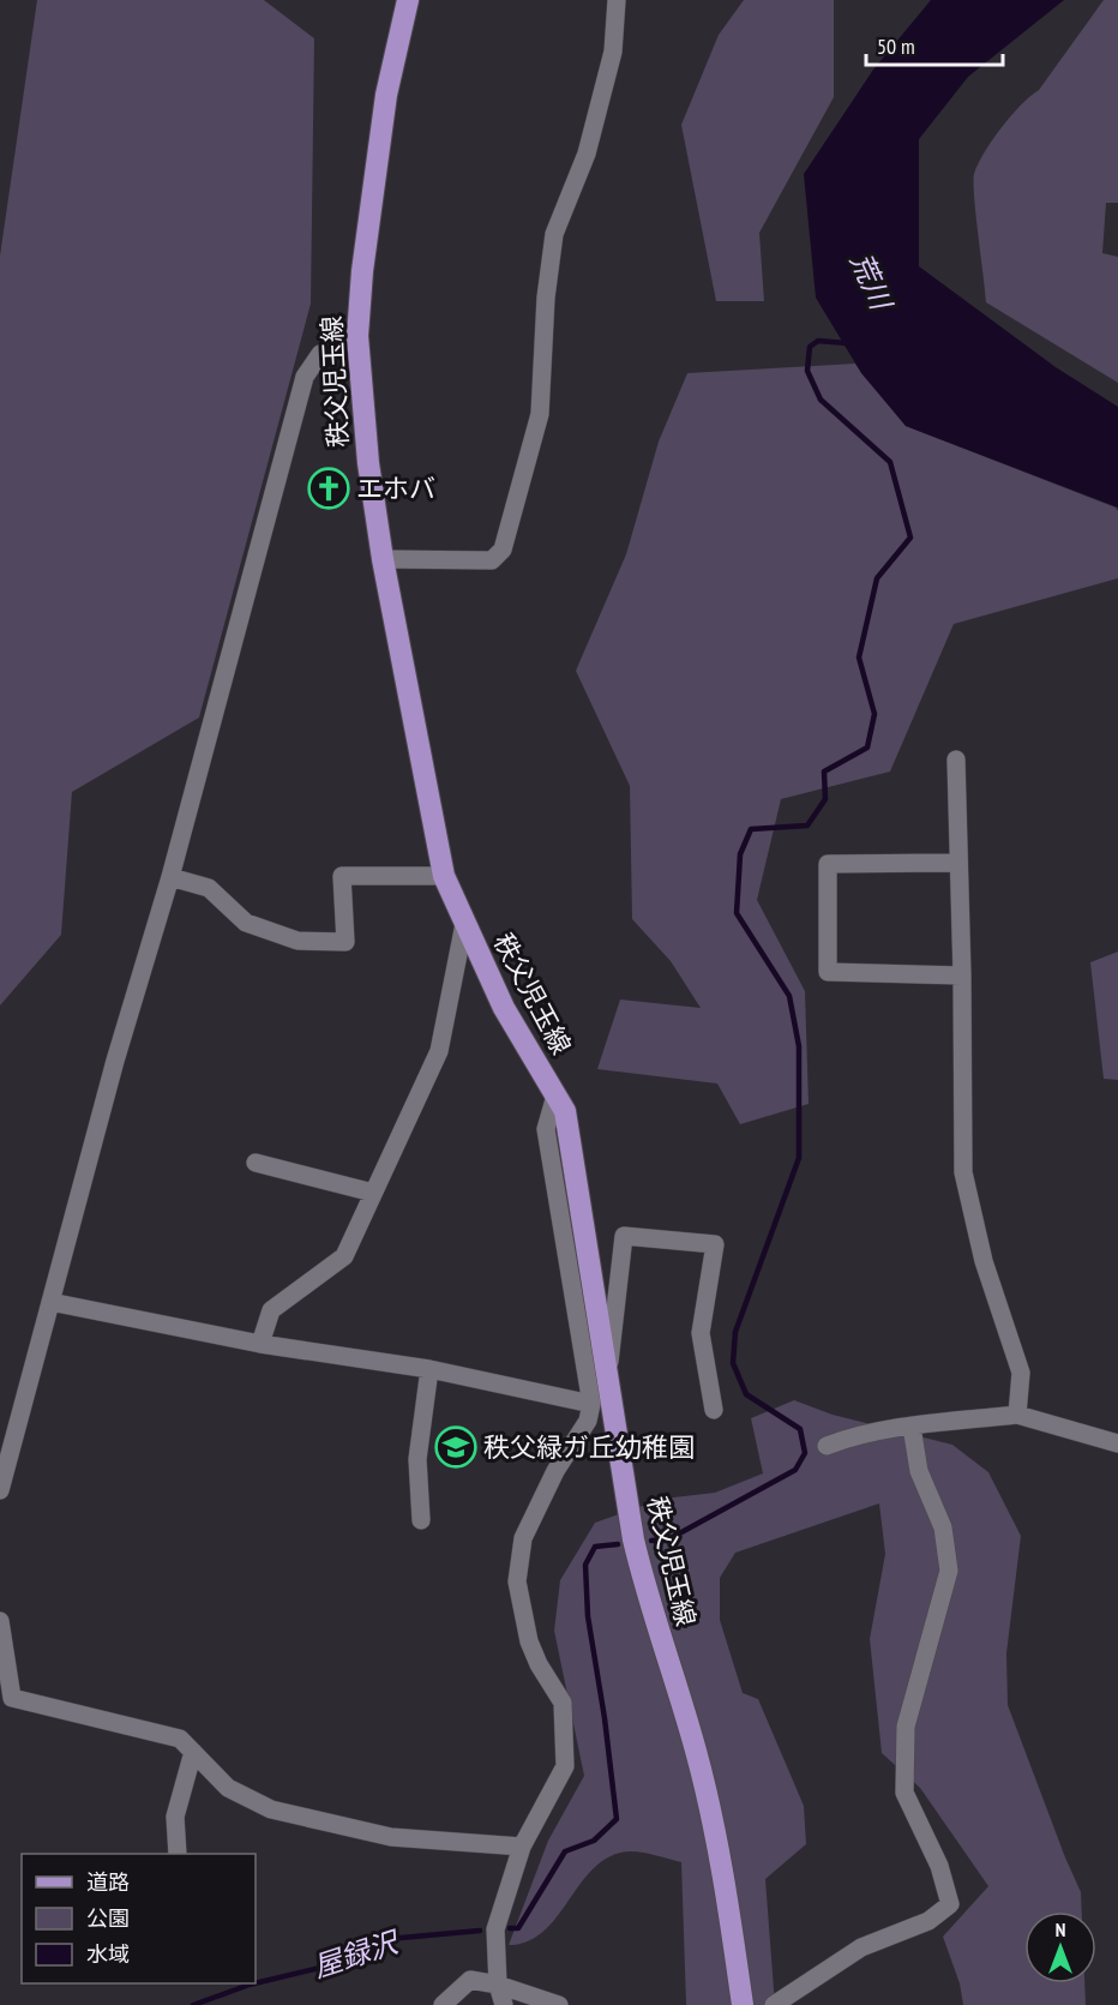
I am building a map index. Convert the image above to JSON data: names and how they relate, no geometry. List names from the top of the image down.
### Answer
{
  "streets": {
    "main road": ["秩父児玉線"]
  },
  "water": ["荒川", "屋録沢"],
  "places": {
    "church": ["エホバ"],
    "school or university": ["秩父緑ガ丘幼稚園"]
  },
  "legend": ["道路", "公園", "水域"],
  "scale_bar": "50 m",
  "north": "top"
}
